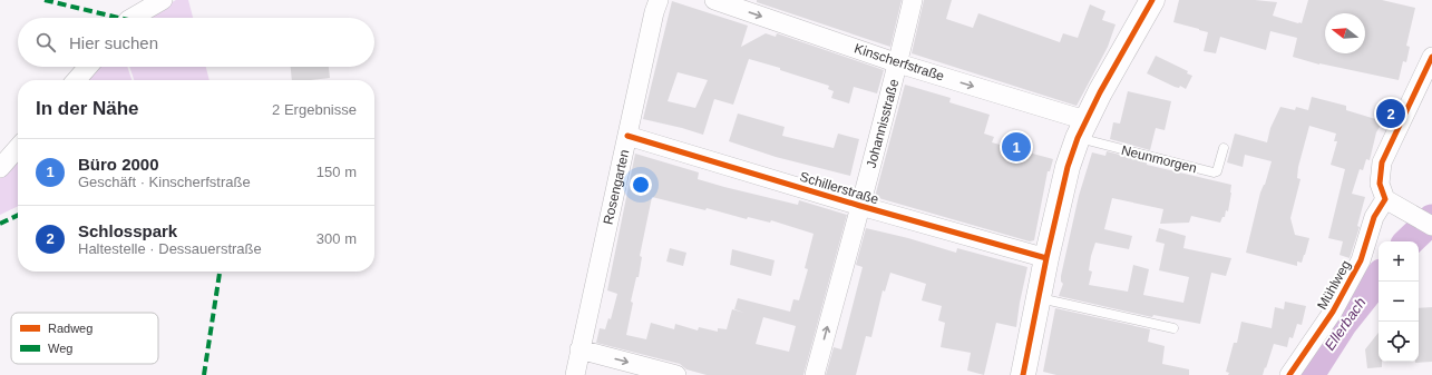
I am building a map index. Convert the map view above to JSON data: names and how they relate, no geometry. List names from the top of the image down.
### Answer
{
  "streets": {
    "street": [
      "Kinscherfstraße",
      "Johannisstraße",
      "Rosengarten",
      "Schillerstraße",
      "Mühlweg"
    ],
    "lane": ["Neunmorgen"]
  },
  "crossings": [
    ["Kinscherfstraße", "Johannisstraße"],
    ["Kinscherfstraße", "Neunmorgen"],
    ["Johannisstraße", "Schillerstraße"],
    ["Rosengarten", "Schillerstraße"]
  ],
  "one_way": ["Kinscherfstraße", "Johannisstraße"],
  "water": ["Ellerbach"],
  "legend": ["Radweg", "Weg"],
  "north": "left",
  "page": {
    "search": "Hier suchen",
    "heading": ["In der Nähe", "2 Ergebnisse"],
    "pins": ["2", "1"],
    "list": [
      {
        "mark": "1",
        "name": "Büro 2000",
        "note": "Geschäft · Kinscherfstraße",
        "value": "150 m"
      },
      {
        "mark": "2",
        "name": "Schlosspark",
        "note": "Haltestelle · Dessauerstraße",
        "value": "300 m"
      }
    ],
    "map_buttons": ["+", "−"]
  }
}
